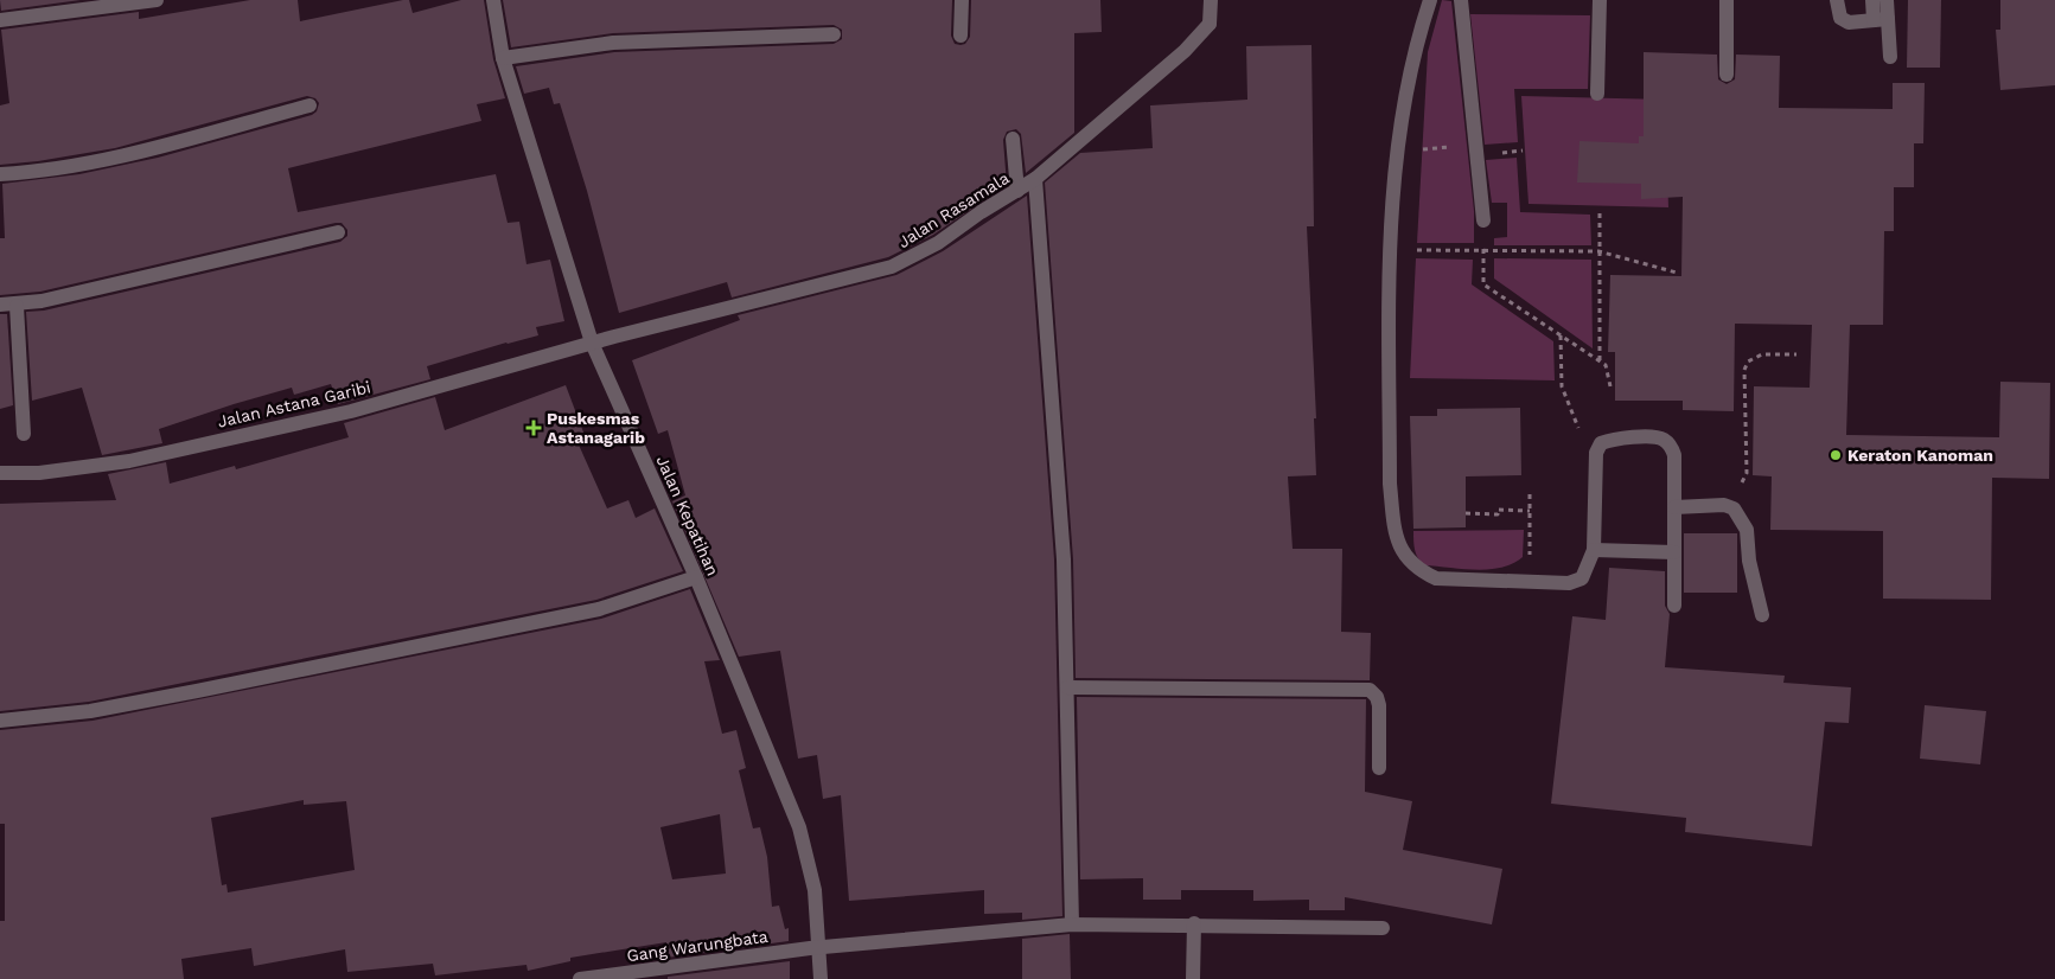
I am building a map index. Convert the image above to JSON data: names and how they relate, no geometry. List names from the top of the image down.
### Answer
{
  "streets": {
    "street": [
      "Jalan Rasamala",
      "Jalan Astana Garibi",
      "Jalan Kepatihan",
      "Gang Warungbata"
    ]
  },
  "crossings": [
    ["Jalan Rasamala", "Jalan Astana Garibi"],
    ["Jalan Rasamala", "Jalan Kepatihan"],
    ["Jalan Astana Garibi", "Jalan Kepatihan"],
    ["Jalan Kepatihan", "Gang Warungbata"]
  ],
  "places": {
    "health": ["Puskesmas Astanagarib"],
    "other": ["Keraton Kanoman"]
  }
}
